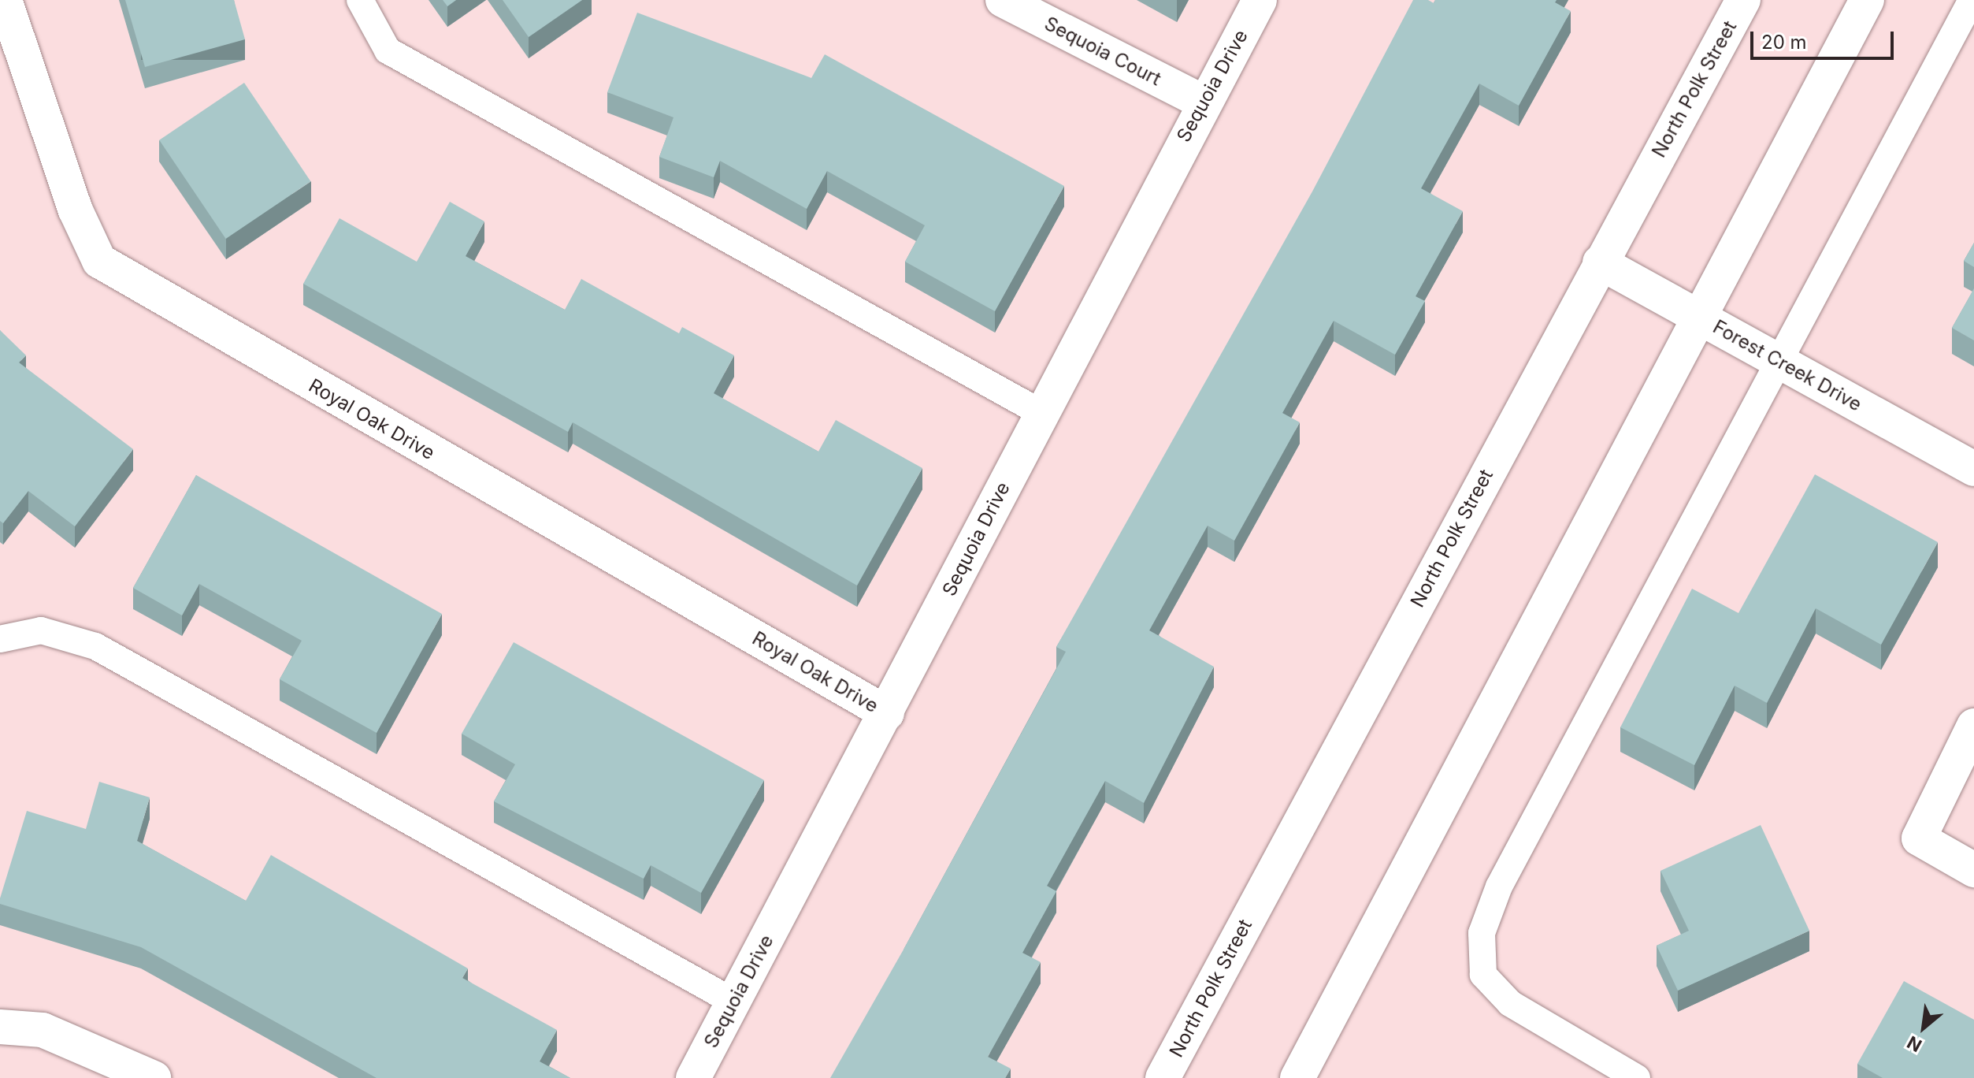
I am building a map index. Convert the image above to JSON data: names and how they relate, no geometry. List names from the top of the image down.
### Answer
{
  "streets": {
    "street": [
      "Sequoia Court",
      "Sequoia Drive",
      "North Polk Street",
      "Forest Creek Drive",
      "Royal Oak Drive"
    ]
  },
  "crossings": [
    ["Sequoia Court", "Sequoia Drive"],
    ["Sequoia Drive", "Royal Oak Drive"],
    ["North Polk Street", "Forest Creek Drive"]
  ],
  "scale_bar": "20 m",
  "north": "bottom left"
}
